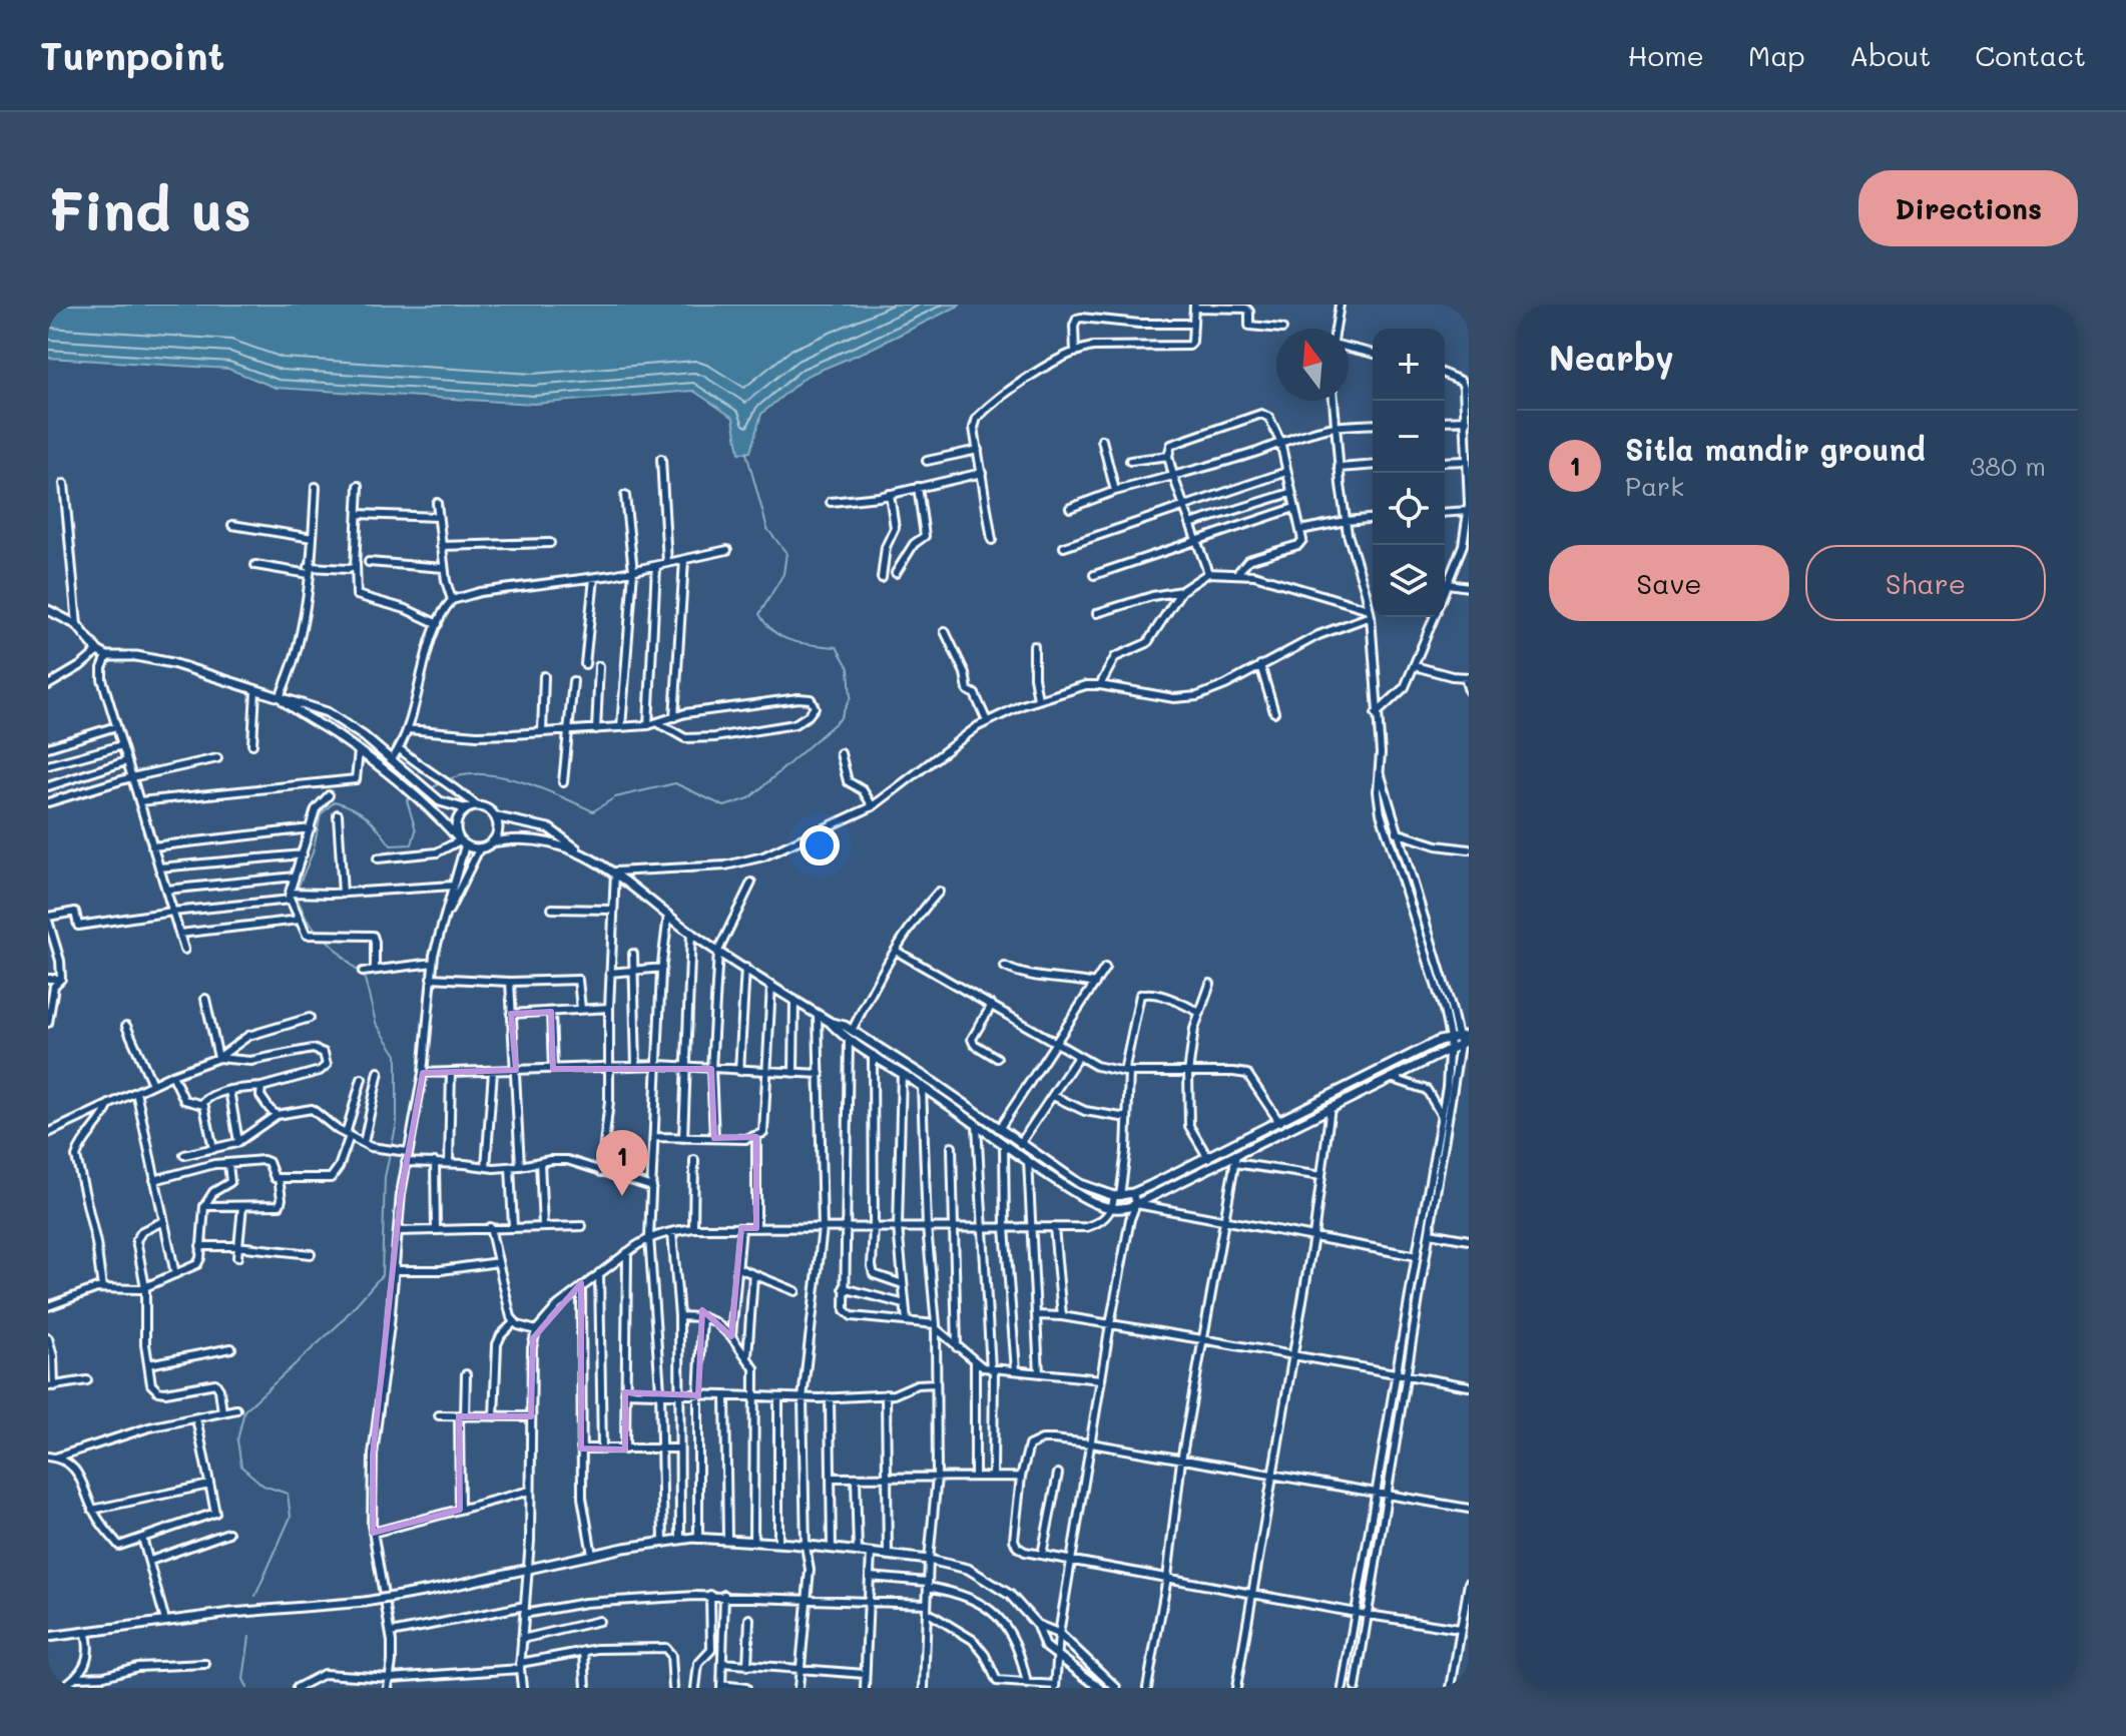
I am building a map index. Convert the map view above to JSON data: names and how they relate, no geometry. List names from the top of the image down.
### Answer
{
  "north": "top",
  "page": {
    "header": "Turnpoint",
    "nav": [
      "Home",
      "Map",
      "About",
      "Contact"
    ],
    "buttons": [
      "Directions",
      ["Save", "Share"]
    ],
    "title": "Find us",
    "heading": "Nearby",
    "map_buttons": ["+", "−"],
    "list": [
      {
        "mark": "1",
        "name": "Sitla mandir ground",
        "note": "Park",
        "value": "380 m"
      }
    ],
    "pins": "1"
  }
}
